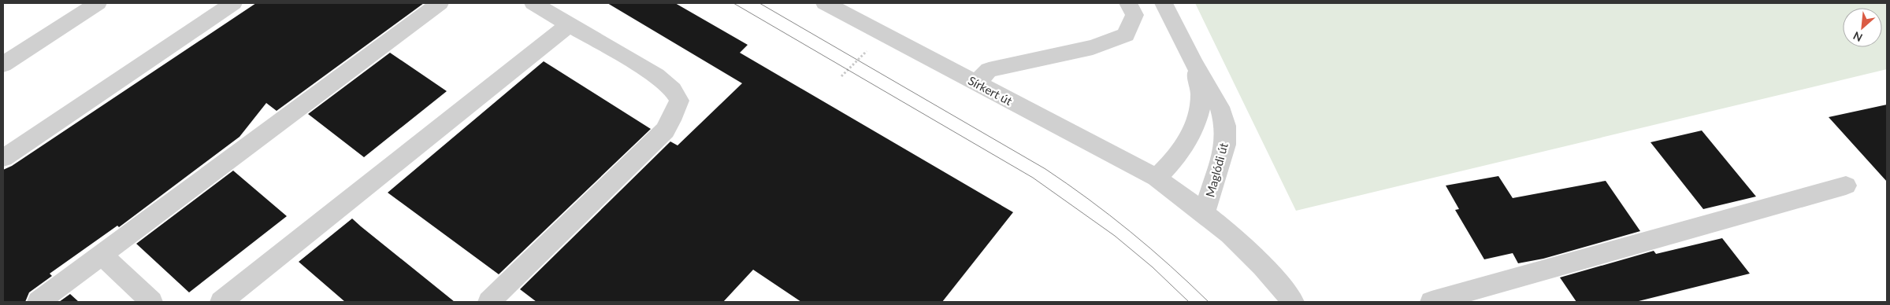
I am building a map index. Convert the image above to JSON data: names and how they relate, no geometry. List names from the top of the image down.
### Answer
{
  "streets": {
    "street": ["Sírkert út", "Maglódi út"]
  },
  "crossings": [
    ["Sírkert út", "Maglódi út"]
  ],
  "north": "bottom left"
}
